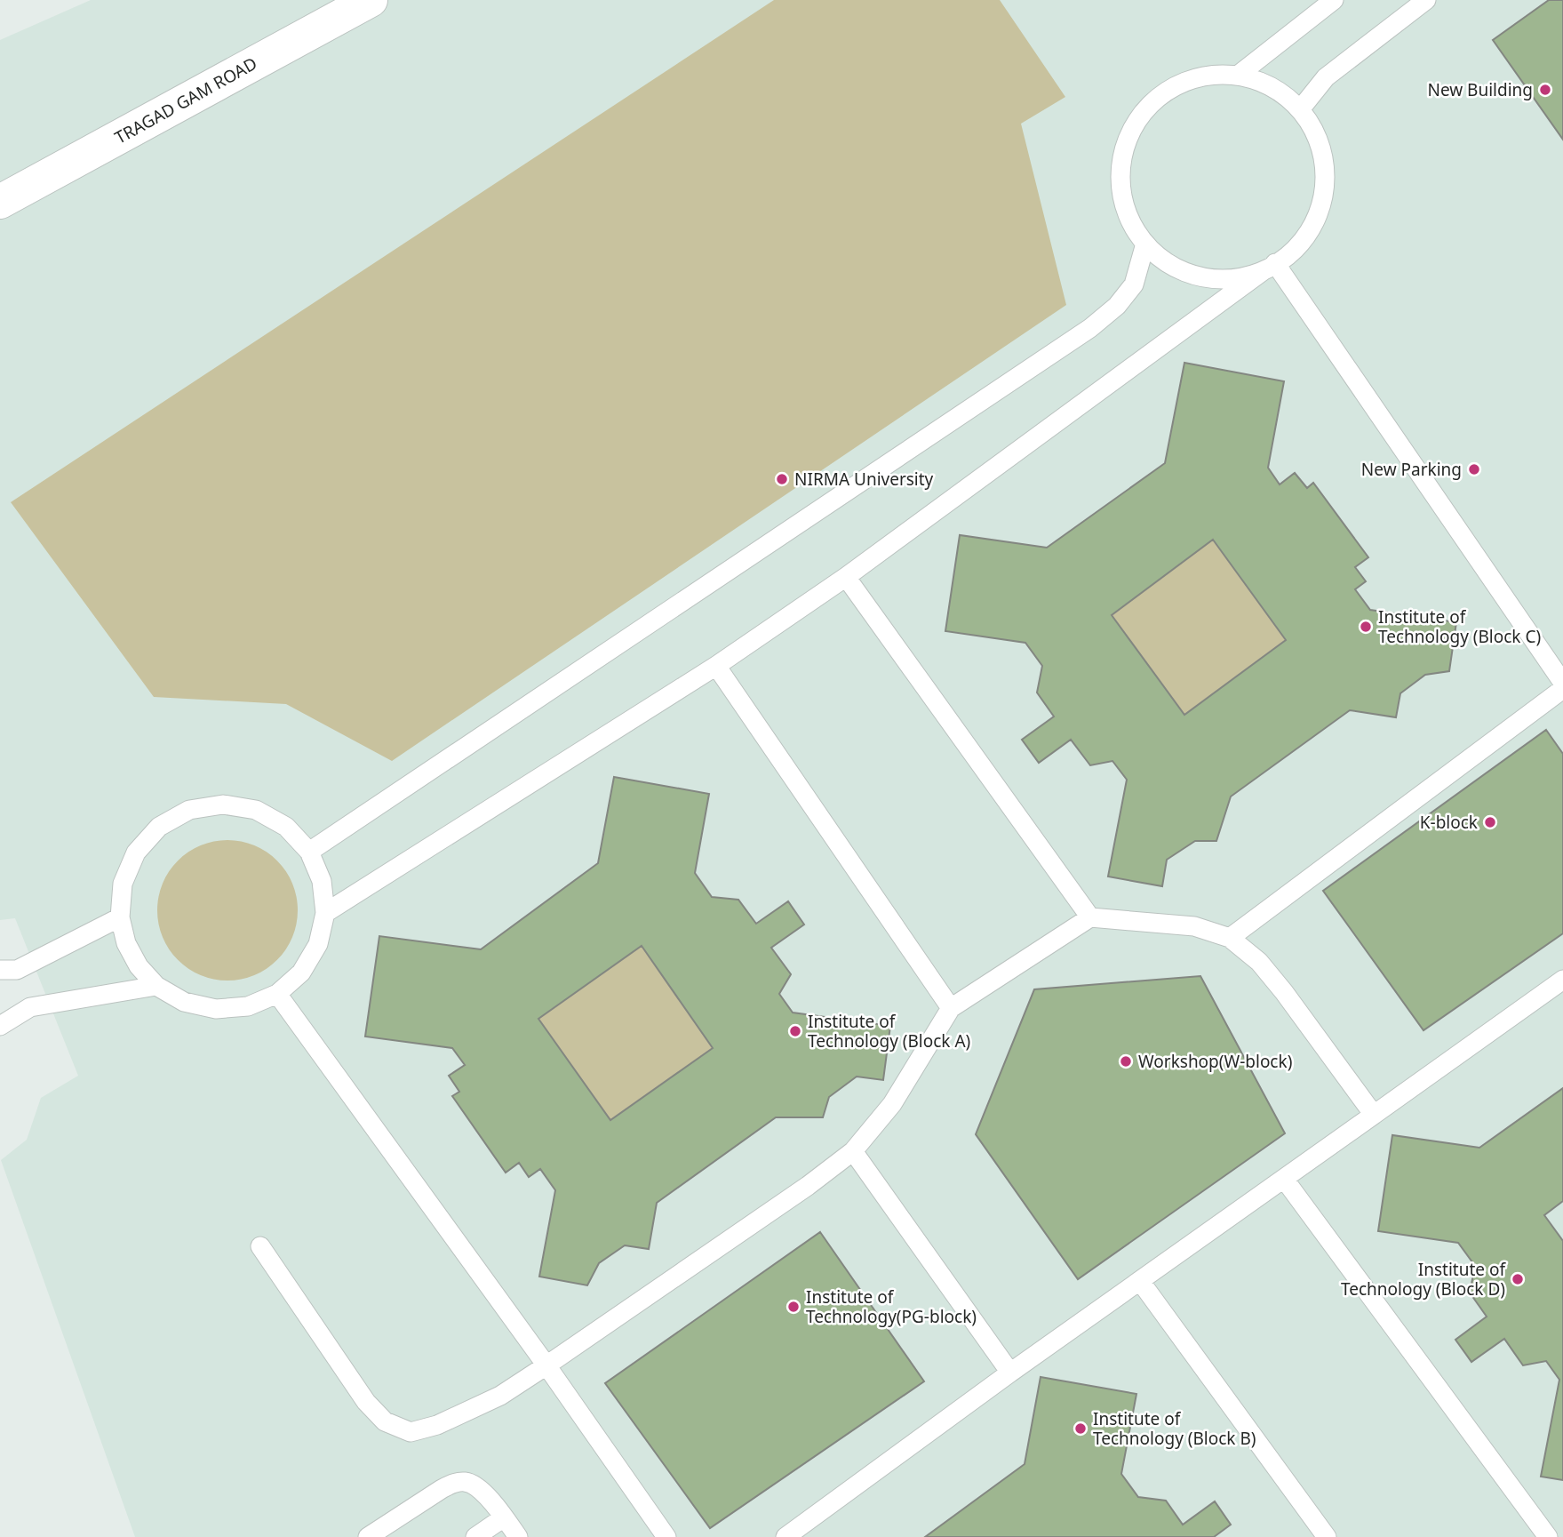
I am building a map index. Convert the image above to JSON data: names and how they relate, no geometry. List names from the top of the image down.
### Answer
{
  "streets": {
    "street": ["TRAGAD GAM ROAD"]
  },
  "places": [
    "New Building",
    "New Parking",
    "NIRMA University",
    "Institute of Technology (Block C)",
    "K-block",
    "Institute of Technology (Block A)",
    "Workshop(W-block)",
    "Institute of Technology (Block D)",
    "Institute of Technology(PG-block)",
    "Institute of Technology (Block B)"
  ]
}
